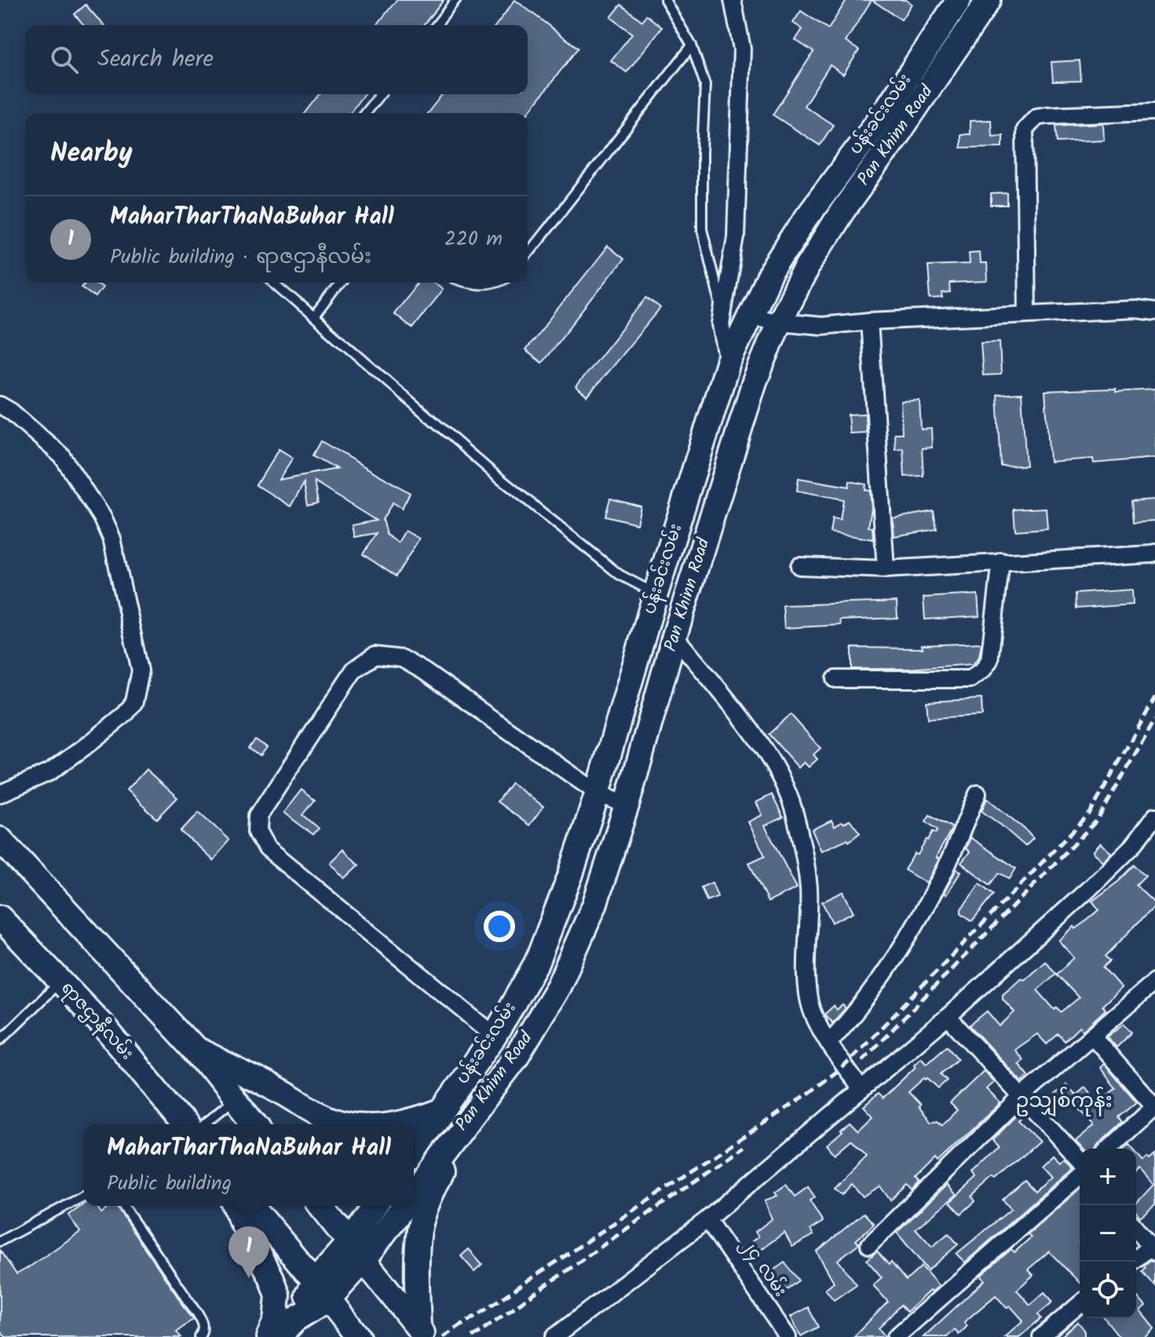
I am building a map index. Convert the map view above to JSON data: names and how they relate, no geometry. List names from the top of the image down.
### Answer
{
  "streets": {
    "main road": ["ပန်းခင်းလမ်း", "Pan Khinn Road", "ရာဇဌာနီလမ်း"],
    "street": ["၂၄ လမ်း"]
  },
  "districts": ["ဥသျှစ်ကုန်း"],
  "page": {
    "search": "Search here",
    "heading": "Nearby",
    "list": [
      {
        "mark": "1",
        "name": "MaharTharThaNaBuhar Hall",
        "note": "Public building · ရာဇဌာနီလမ်း",
        "value": "220 m"
      }
    ],
    "popup": ["MaharTharThaNaBuhar Hall", "Public building"],
    "map_buttons": ["+", "−"],
    "pins": "1"
  }
}
